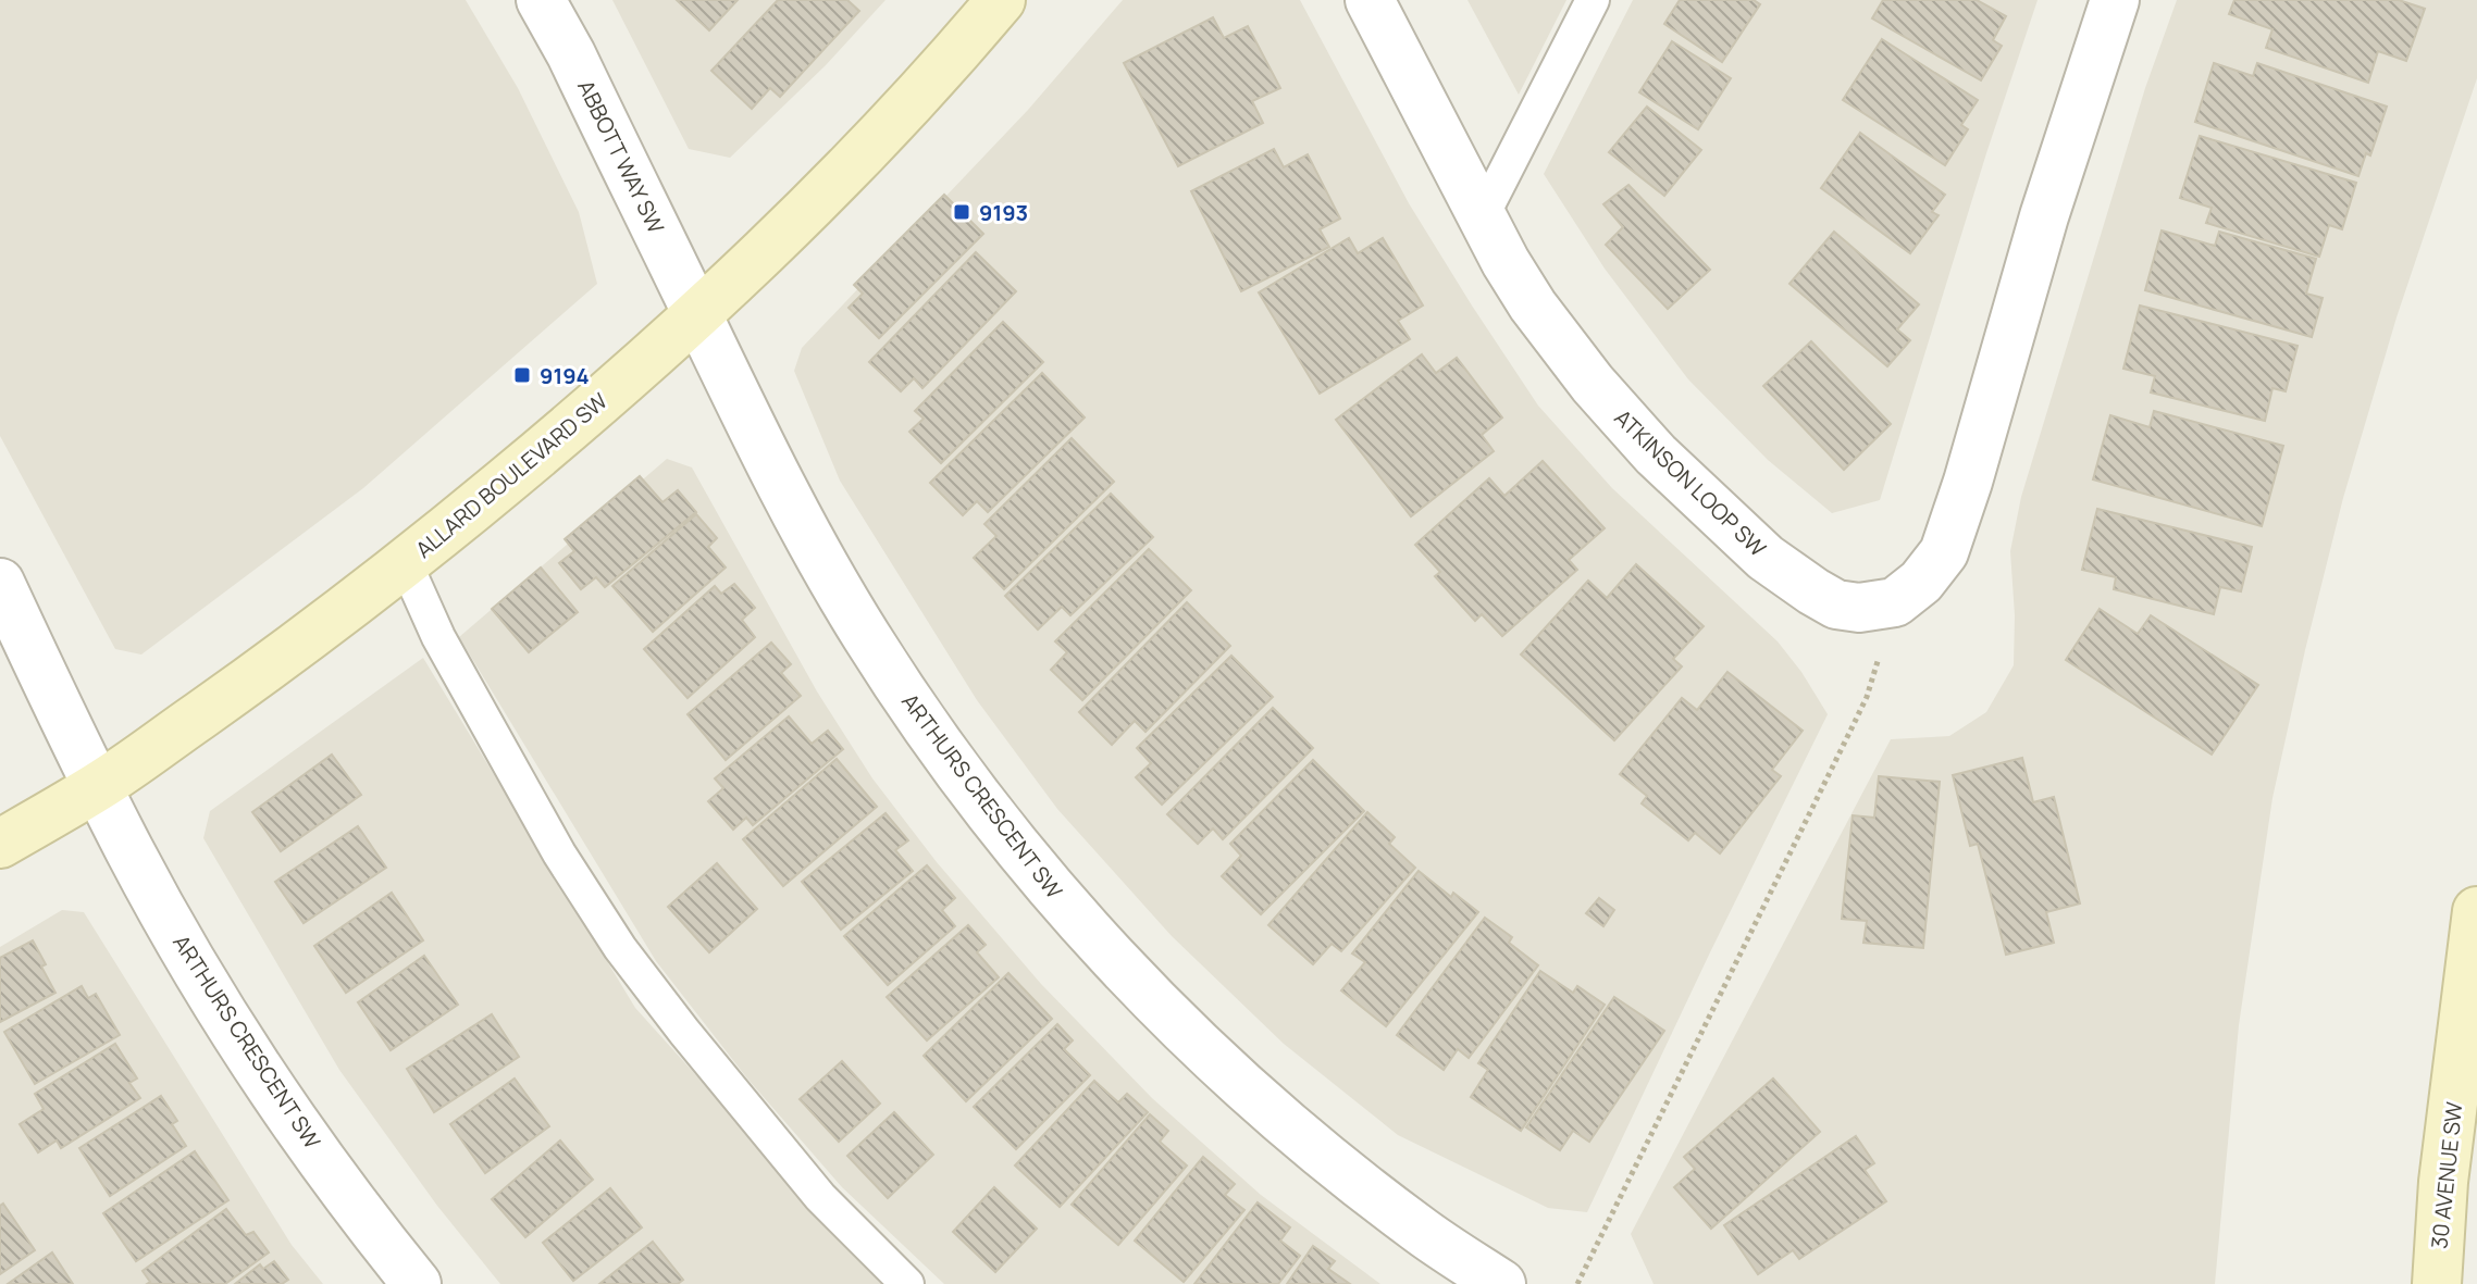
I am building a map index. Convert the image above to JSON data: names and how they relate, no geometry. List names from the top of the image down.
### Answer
{
  "streets": {
    "street": [
      "ABBOTT WAY SW",
      "ALLARD BOULEVARD SW",
      "ATKINSON LOOP SW",
      "ARTHURS CRESCENT SW",
      "30 AVENUE SW"
    ]
  },
  "crossings": [
    ["ABBOTT WAY SW", "ALLARD BOULEVARD SW"],
    ["ABBOTT WAY SW", "ARTHURS CRESCENT SW"],
    ["ALLARD BOULEVARD SW", "ARTHURS CRESCENT SW"]
  ],
  "places": {
    "transit": ["9193", "9194"]
  }
}
